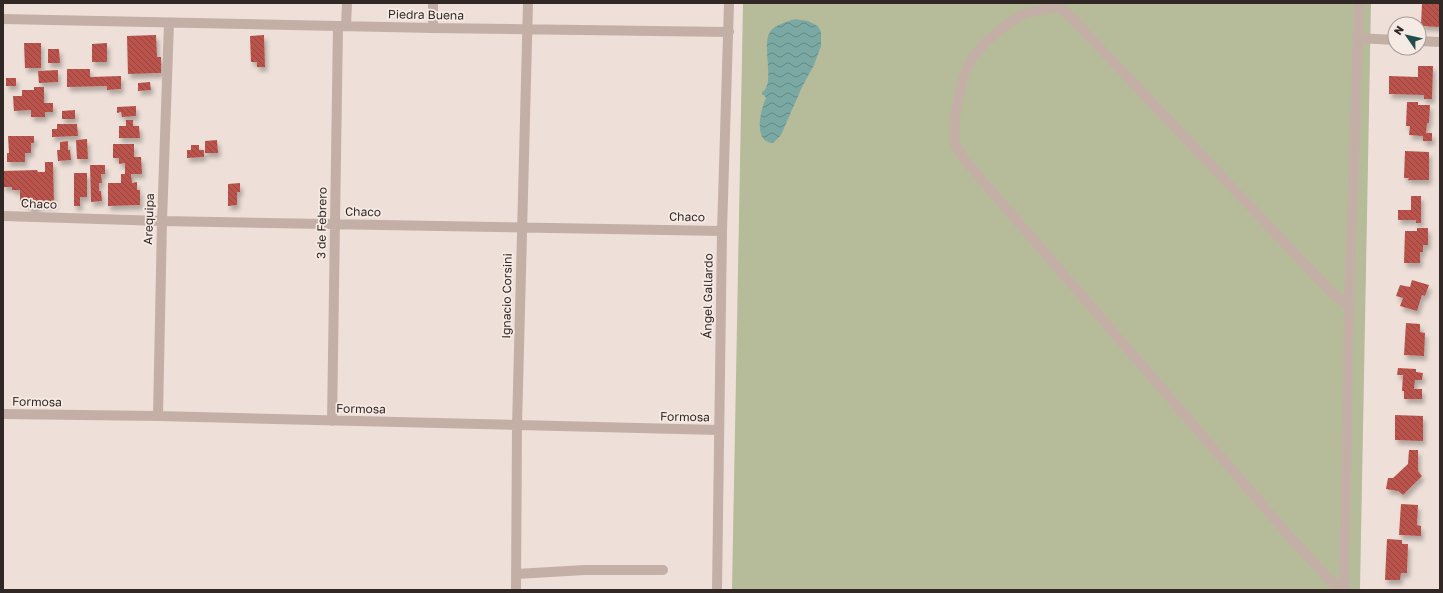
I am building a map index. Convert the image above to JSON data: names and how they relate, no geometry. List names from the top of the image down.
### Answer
{
  "streets": {
    "street": [
      "Piedra Buena",
      "Chaco",
      "Arequipa",
      "3 de Febrero",
      "Ignacio Corsini",
      "Ángel Gallardo",
      "Formosa"
    ]
  },
  "crossings": [
    ["Piedra Buena", "Arequipa"],
    ["Piedra Buena", "3 de Febrero"],
    ["Piedra Buena", "Ignacio Corsini"],
    ["Piedra Buena", "Ángel Gallardo"],
    ["Chaco", "Arequipa"],
    ["Chaco", "3 de Febrero"],
    ["Chaco", "Ignacio Corsini"],
    ["Chaco", "Ángel Gallardo"],
    ["Arequipa", "Formosa"],
    ["3 de Febrero", "Formosa"],
    ["Ignacio Corsini", "Formosa"],
    ["Ángel Gallardo", "Formosa"]
  ],
  "north": "top left"
}
